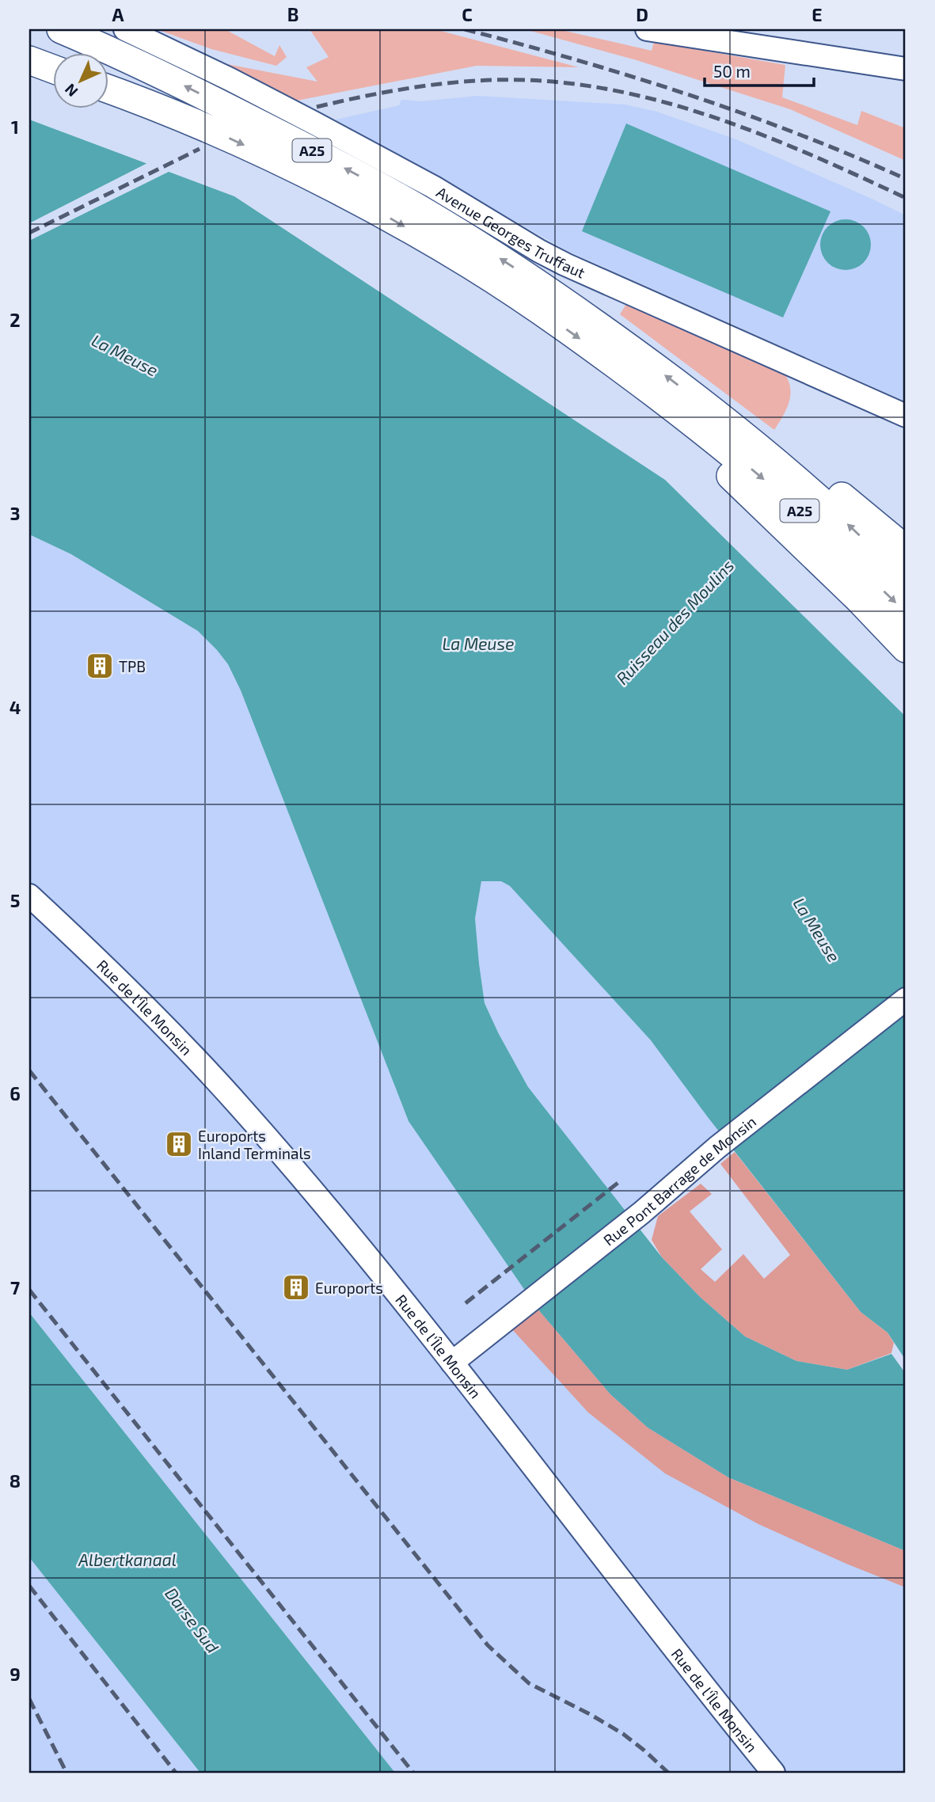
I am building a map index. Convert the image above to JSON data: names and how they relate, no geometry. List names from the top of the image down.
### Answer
{
  "streets": {
    "highway": ["A25"],
    "street": ["Avenue Georges Truffaut", "Rue de l'Île Monsin", "Rue Pont Barrage de Monsin"]
  },
  "crossings": [
    ["Rue de l'Île Monsin", "Rue Pont Barrage de Monsin"]
  ],
  "water": [
    "La Meuse",
    "Ruisseau des Moulins",
    "Albertkanaal",
    "Darse Sud"
  ],
  "places": {
    "building": ["TPB", "Euroports Inland Terminals", "Euroports"]
  },
  "scale_bar": "50 m",
  "north": "bottom left",
  "grid": {
    "columns": [
      "A",
      "B",
      "C",
      "D",
      "E"
    ],
    "rows": [
      "1",
      "2",
      "3",
      "4",
      "5",
      "6",
      "7",
      "8",
      "9"
    ]
  }
}
